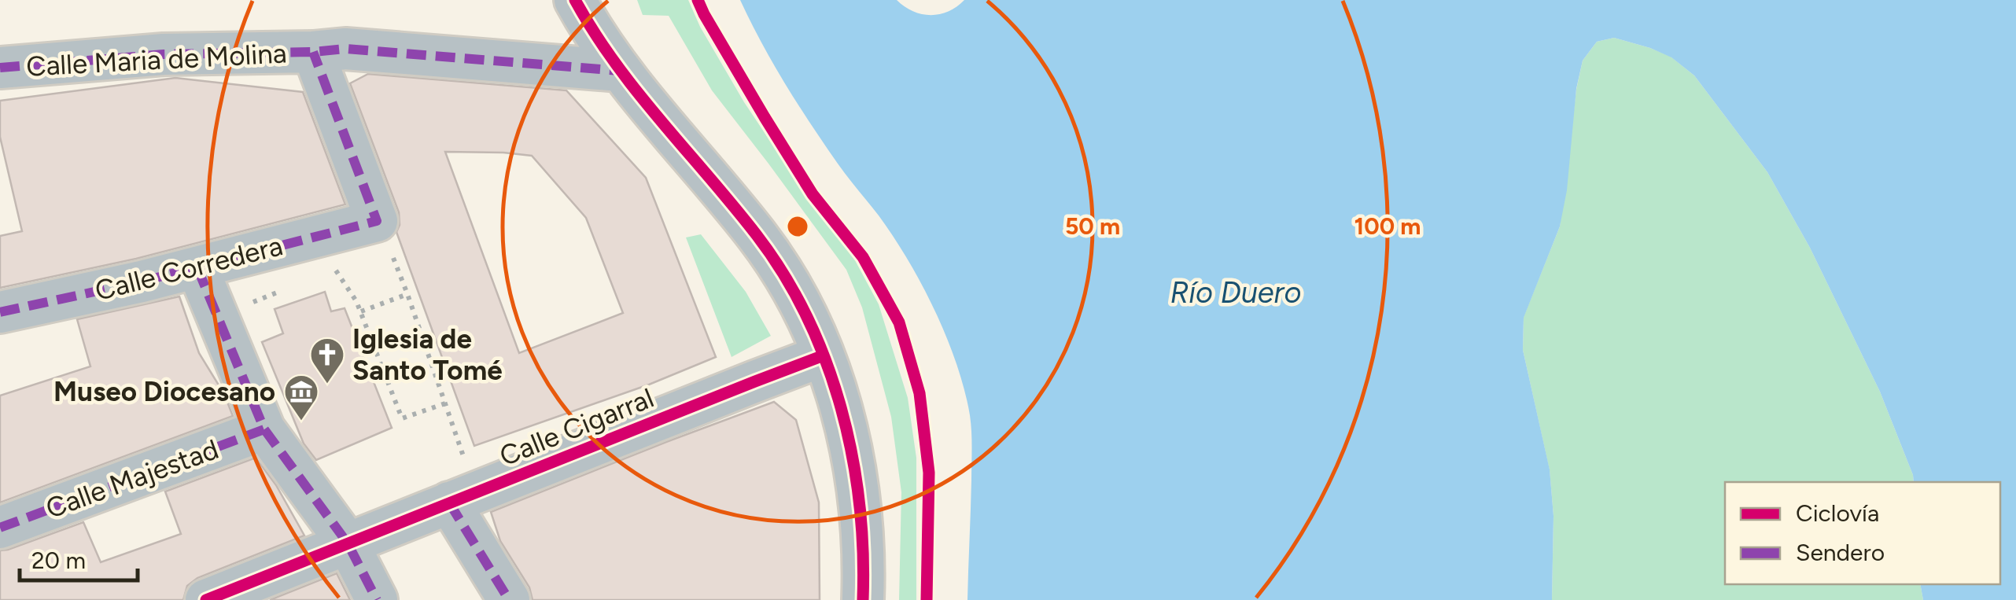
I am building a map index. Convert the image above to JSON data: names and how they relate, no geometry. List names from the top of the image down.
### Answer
{
  "streets": {
    "street": [
      "Calle Maria de Molina",
      "Calle Corredera",
      "Calle Cigarral",
      "Calle Majestad"
    ]
  },
  "crossings": [
    ["Calle Maria de Molina", "Calle Corredera"]
  ],
  "water": ["Río Duero"],
  "places": {
    "church": ["Iglesia de Santo Tomé"],
    "museum": ["Museo Diocesano"]
  },
  "legend": ["Ciclovía", "Sendero"],
  "scale_bar": "20 m",
  "rings": ["50 m", "100 m"]
}
